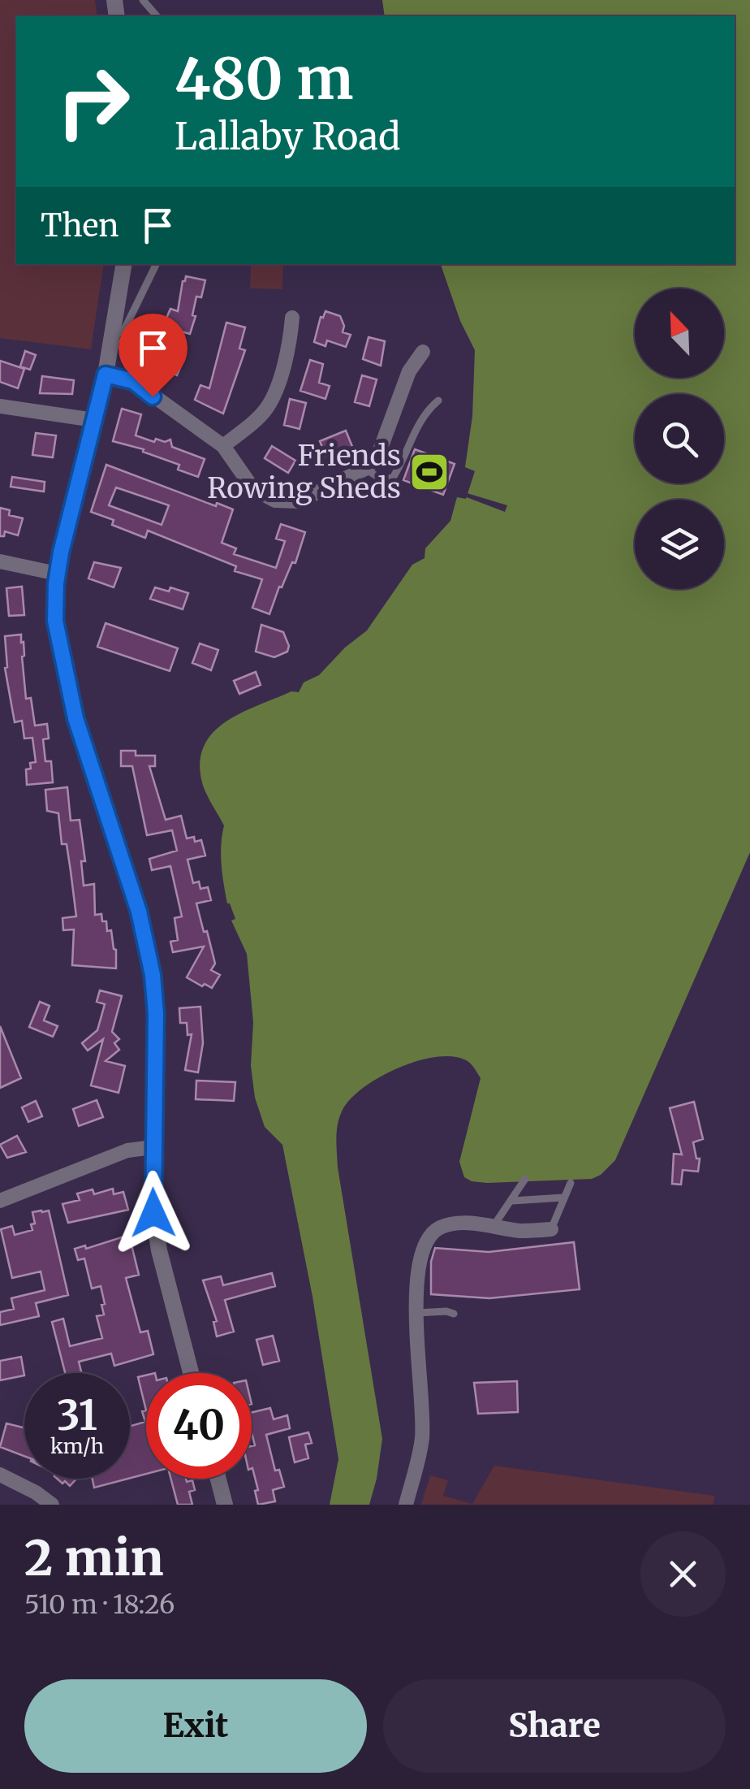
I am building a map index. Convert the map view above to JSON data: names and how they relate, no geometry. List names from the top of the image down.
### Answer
{
  "places": {
    "sports": ["Friends Rowing Sheds"]
  },
  "north": "top left",
  "page": {
    "turn": ["480 m", "Lallaby Road"],
    "then": "Then",
    "speed": "31 km/h",
    "limit": "40",
    "heading": ["2 min", "510 m · 18:26"],
    "buttons": ["Exit", "Share"]
  }
}
